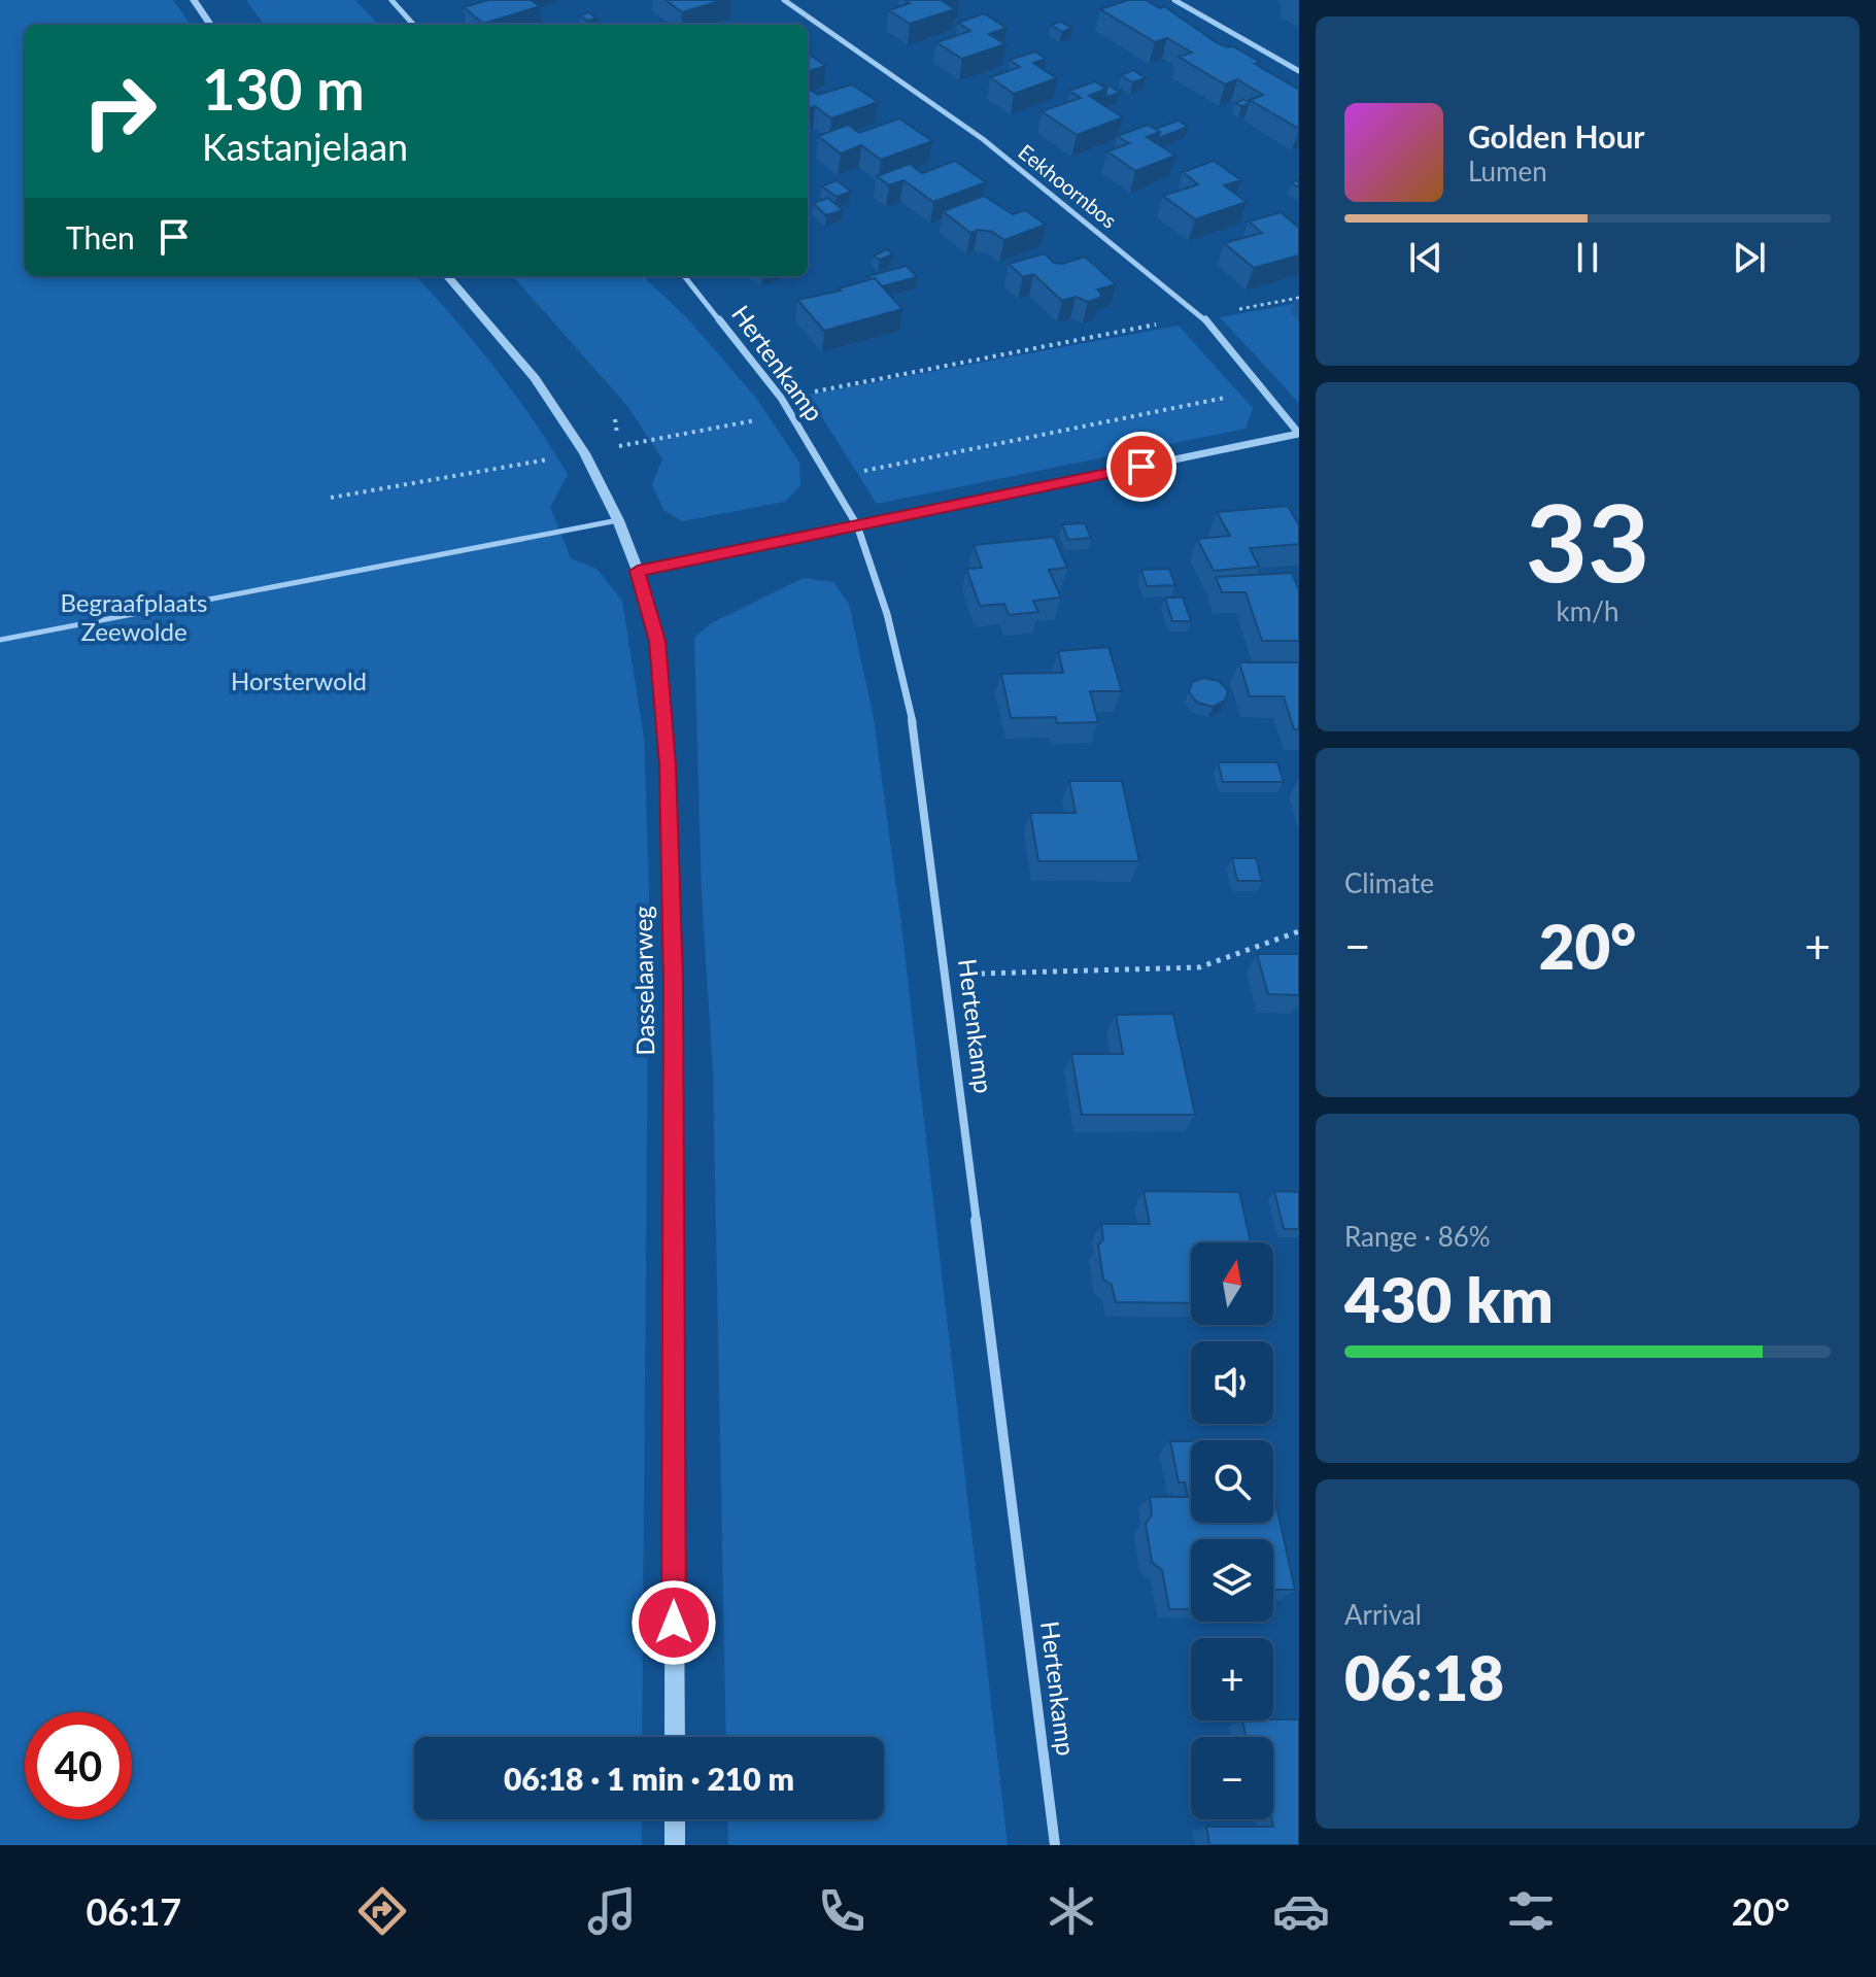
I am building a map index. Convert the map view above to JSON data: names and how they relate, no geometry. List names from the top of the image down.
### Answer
{
  "streets": {
    "street": ["Eekhoornbos", "Hertenkamp", "Dasselaarweg"]
  },
  "parks": ["Begraafplaats Zeewolde", "Horsterwold"],
  "north": "top",
  "page": {
    "turn": ["130 m", "Kastanjelaan"],
    "song": ["Golden Hour", "Lumen"],
    "then": "Then",
    "tile": [
      ["33", "km/h"],
      "Climate",
      ["Range · 86%", "430 km"],
      ["Arrival", "06:18"]
    ],
    "heat": ["−", "20°", "+"],
    "map_buttons": ["+", "−"],
    "limit": "40",
    "trip": "06:18 · 1 min · 210 m",
    "tabs": ["06:17", "20°"]
  }
}
